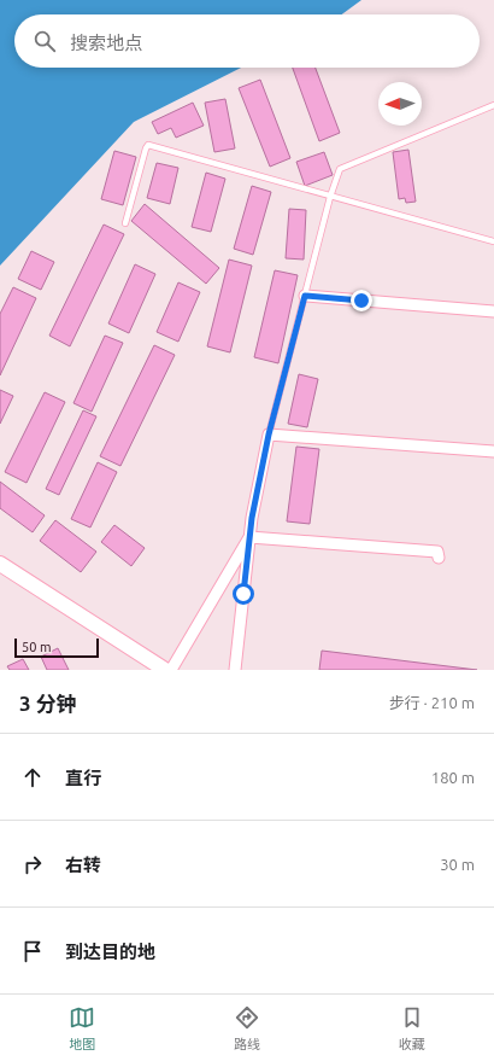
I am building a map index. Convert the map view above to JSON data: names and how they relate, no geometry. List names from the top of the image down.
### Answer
{
  "scale_bar": "50 m",
  "north": "left",
  "page": {
    "search": "搜索地点",
    "scale": "50 m",
    "heading": ["3 分钟", "步行 · 210 m"],
    "list": [
      ["直行", "180 m"],
      ["右转", "30 m"],
      "到达目的地"
    ],
    "nav": ["地图", "路线", "收藏"]
  }
}
